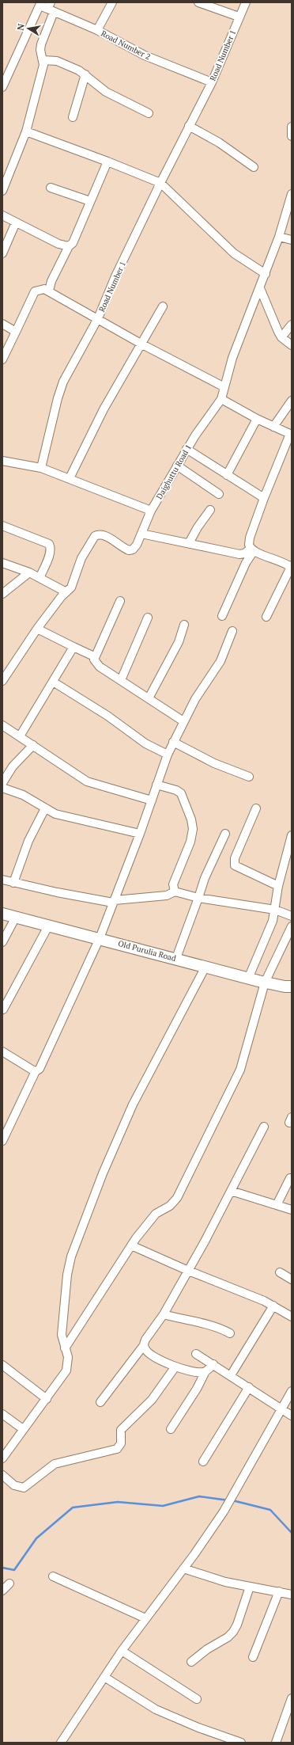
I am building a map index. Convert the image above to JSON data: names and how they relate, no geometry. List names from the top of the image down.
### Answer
{
  "streets": {
    "main road": ["Old Purulia Road"],
    "street": ["Road Number 2", "Road Number 1", "Daighuttu Road 1"]
  },
  "crossings": [
    ["Road Number 2", "Road Number 1"]
  ],
  "north": "left"
}
